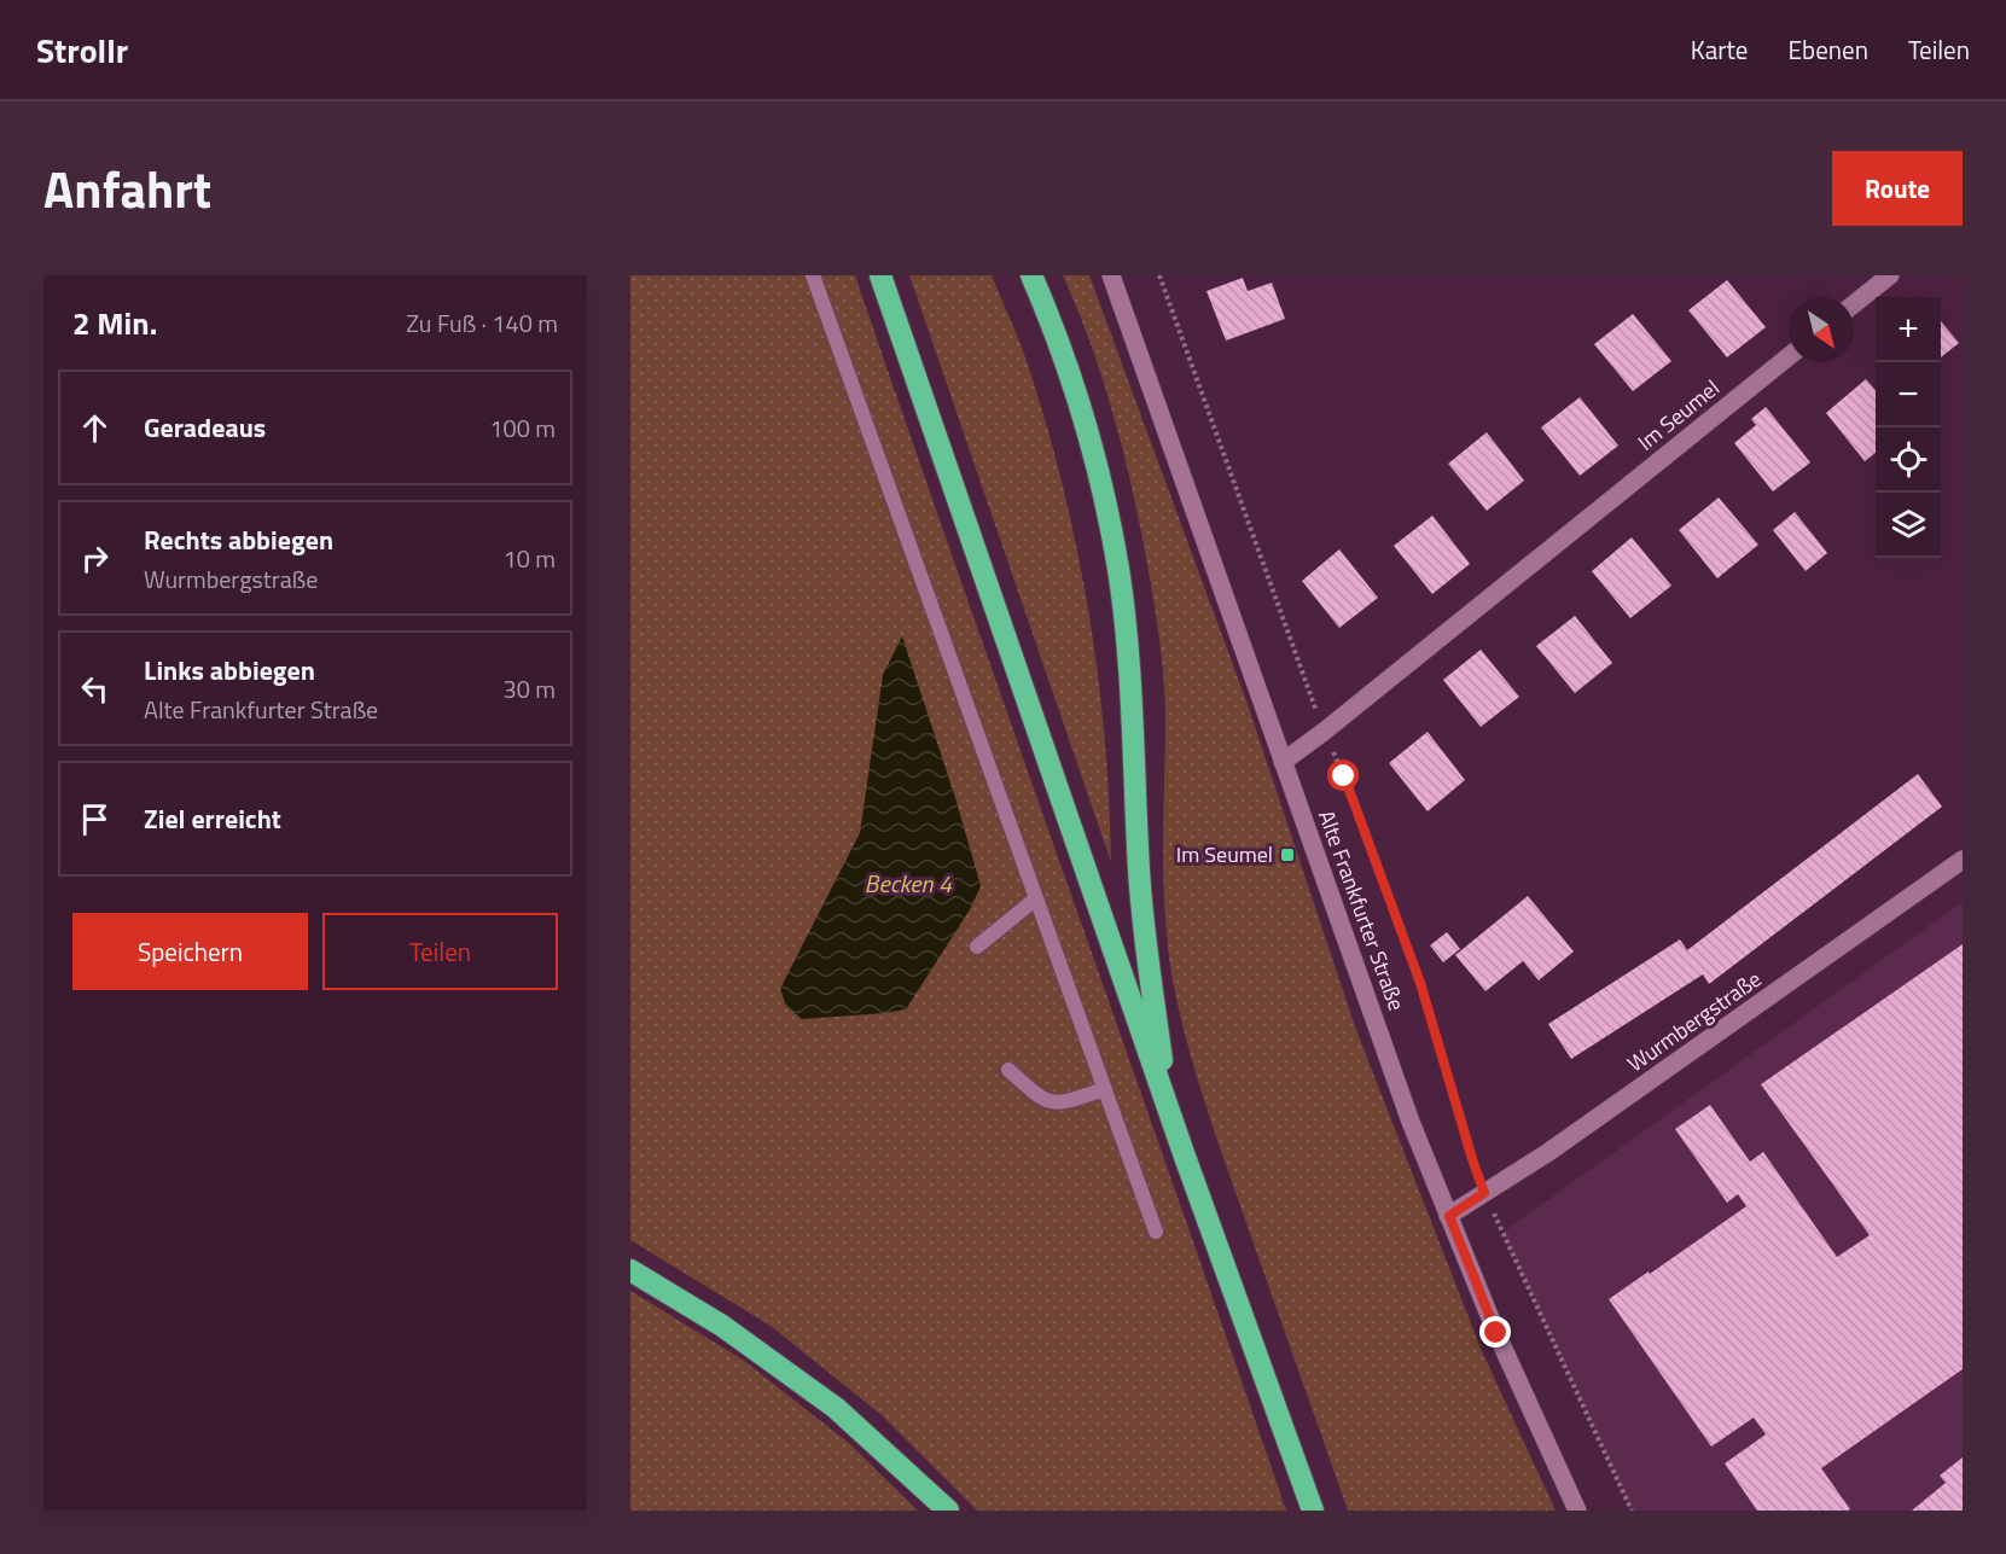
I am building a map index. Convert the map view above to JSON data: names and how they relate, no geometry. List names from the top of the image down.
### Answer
{
  "streets": {
    "street": ["Im Seumel", "Alte Frankfurter Straße", "Wurmbergstraße"]
  },
  "crossings": [
    ["Im Seumel", "Alte Frankfurter Straße"],
    ["Alte Frankfurter Straße", "Wurmbergstraße"]
  ],
  "water": ["Becken 4"],
  "places": {
    "transit": ["Im Seumel"]
  },
  "north": "bottom right",
  "page": {
    "header": "Strollr",
    "nav": ["Karte", "Ebenen", "Teilen"],
    "title": "Anfahrt",
    "buttons": [
      "Route",
      ["Speichern", "Teilen"]
    ],
    "heading": ["2 Min.", "Zu Fuß · 140 m"],
    "map_buttons": ["+", "−"],
    "list": [
      ["Geradeaus", "100 m"],
      ["Rechts abbiegen", "Wurmbergstraße", "10 m"],
      ["Links abbiegen", "Alte Frankfurter Straße", "30 m"],
      "Ziel erreicht"
    ]
  }
}
